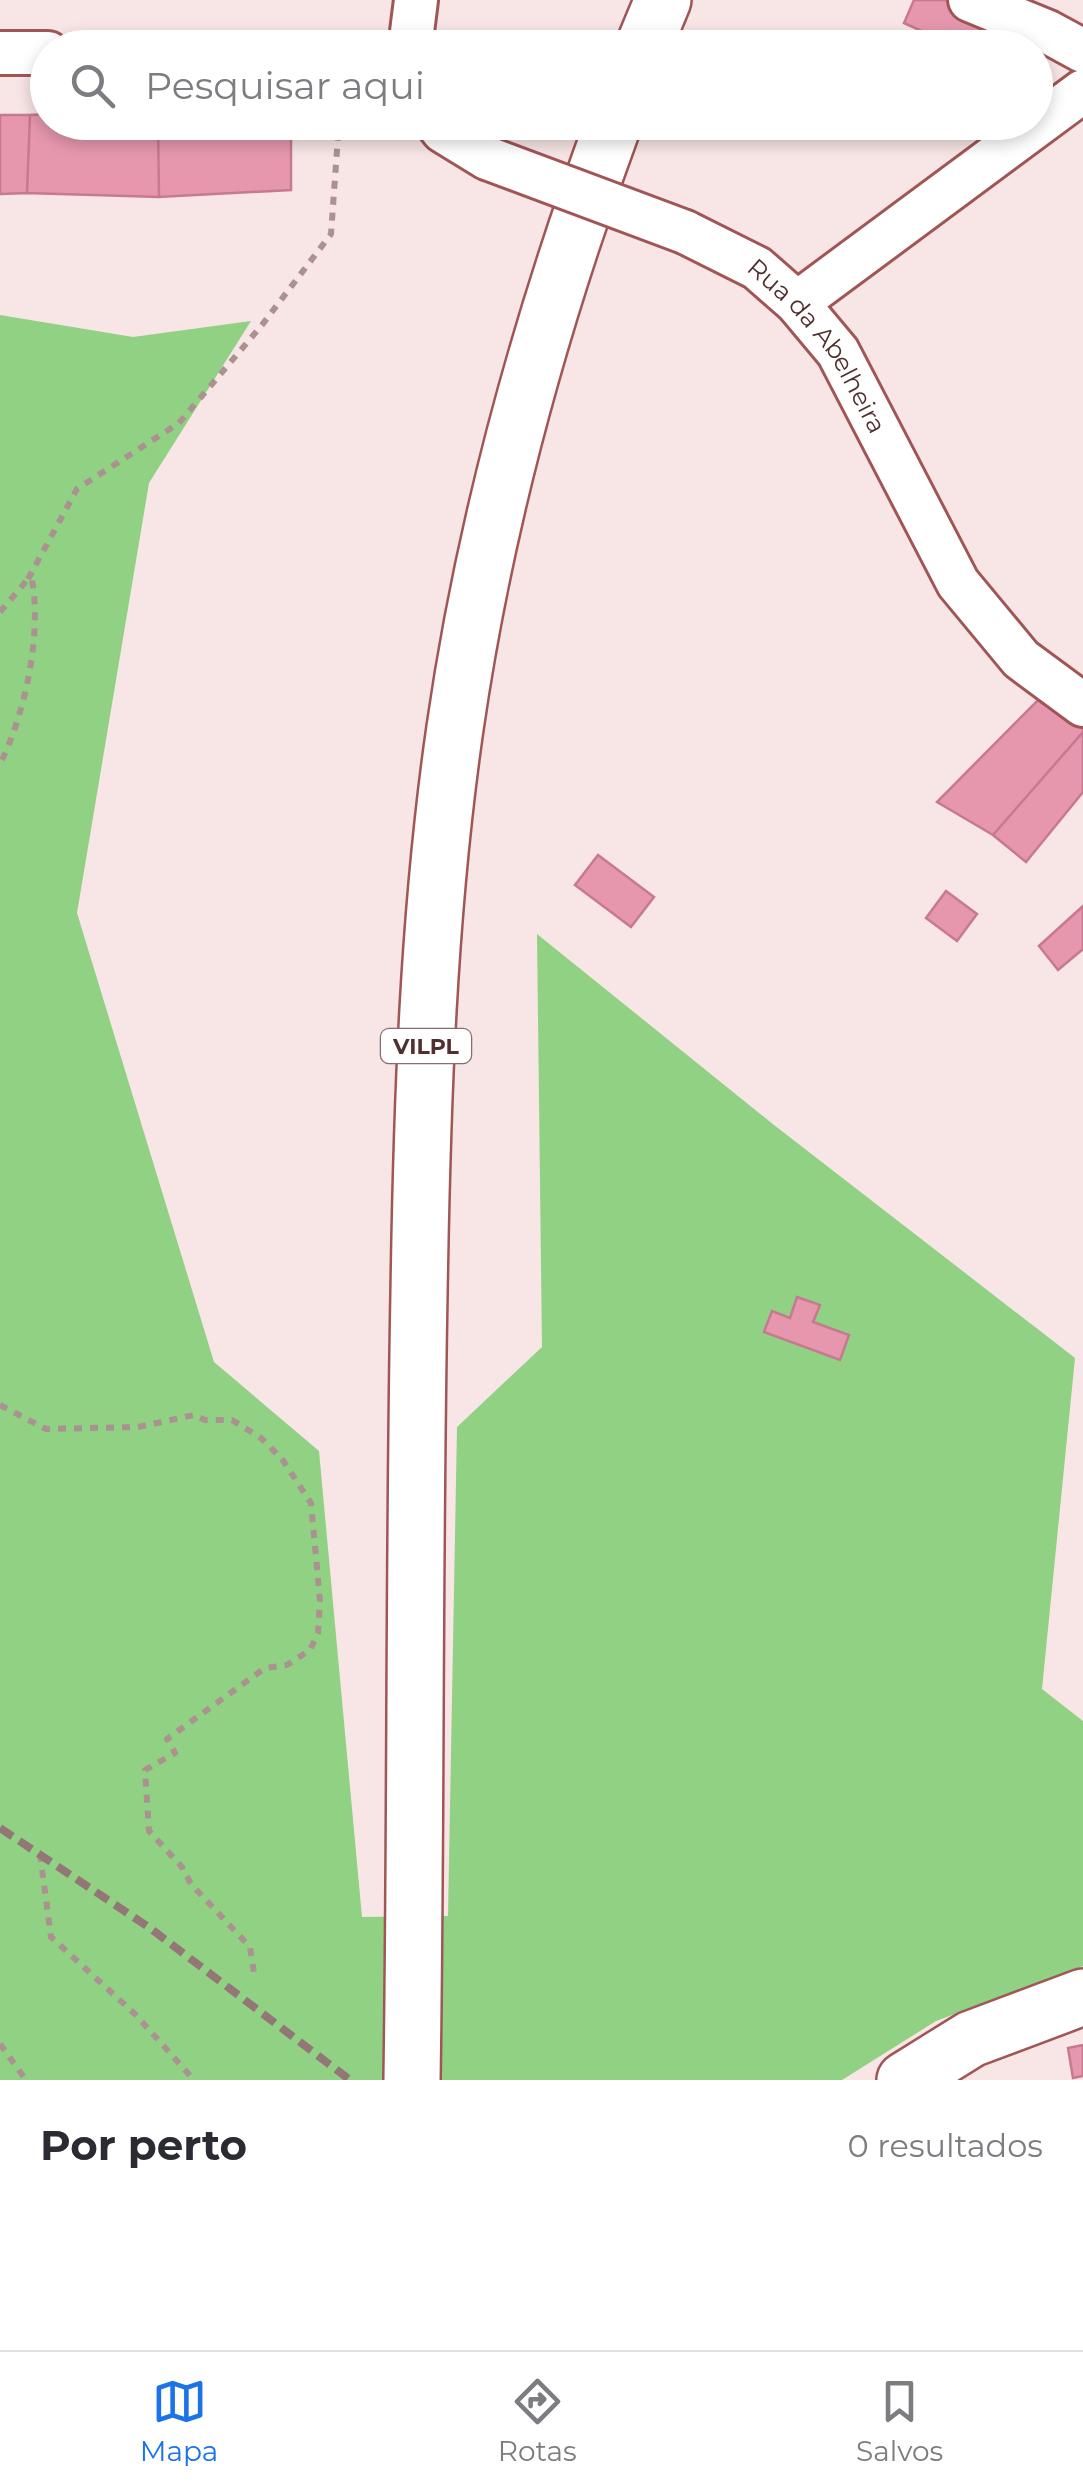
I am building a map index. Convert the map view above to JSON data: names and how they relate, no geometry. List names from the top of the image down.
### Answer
{
  "streets": {
    "main road": ["VILPL"],
    "street": ["Rua da Abelheira"]
  },
  "page": {
    "search": "Pesquisar aqui",
    "heading": ["Por perto", "0 resultados"],
    "nav": ["Mapa", "Rotas", "Salvos"]
  }
}
